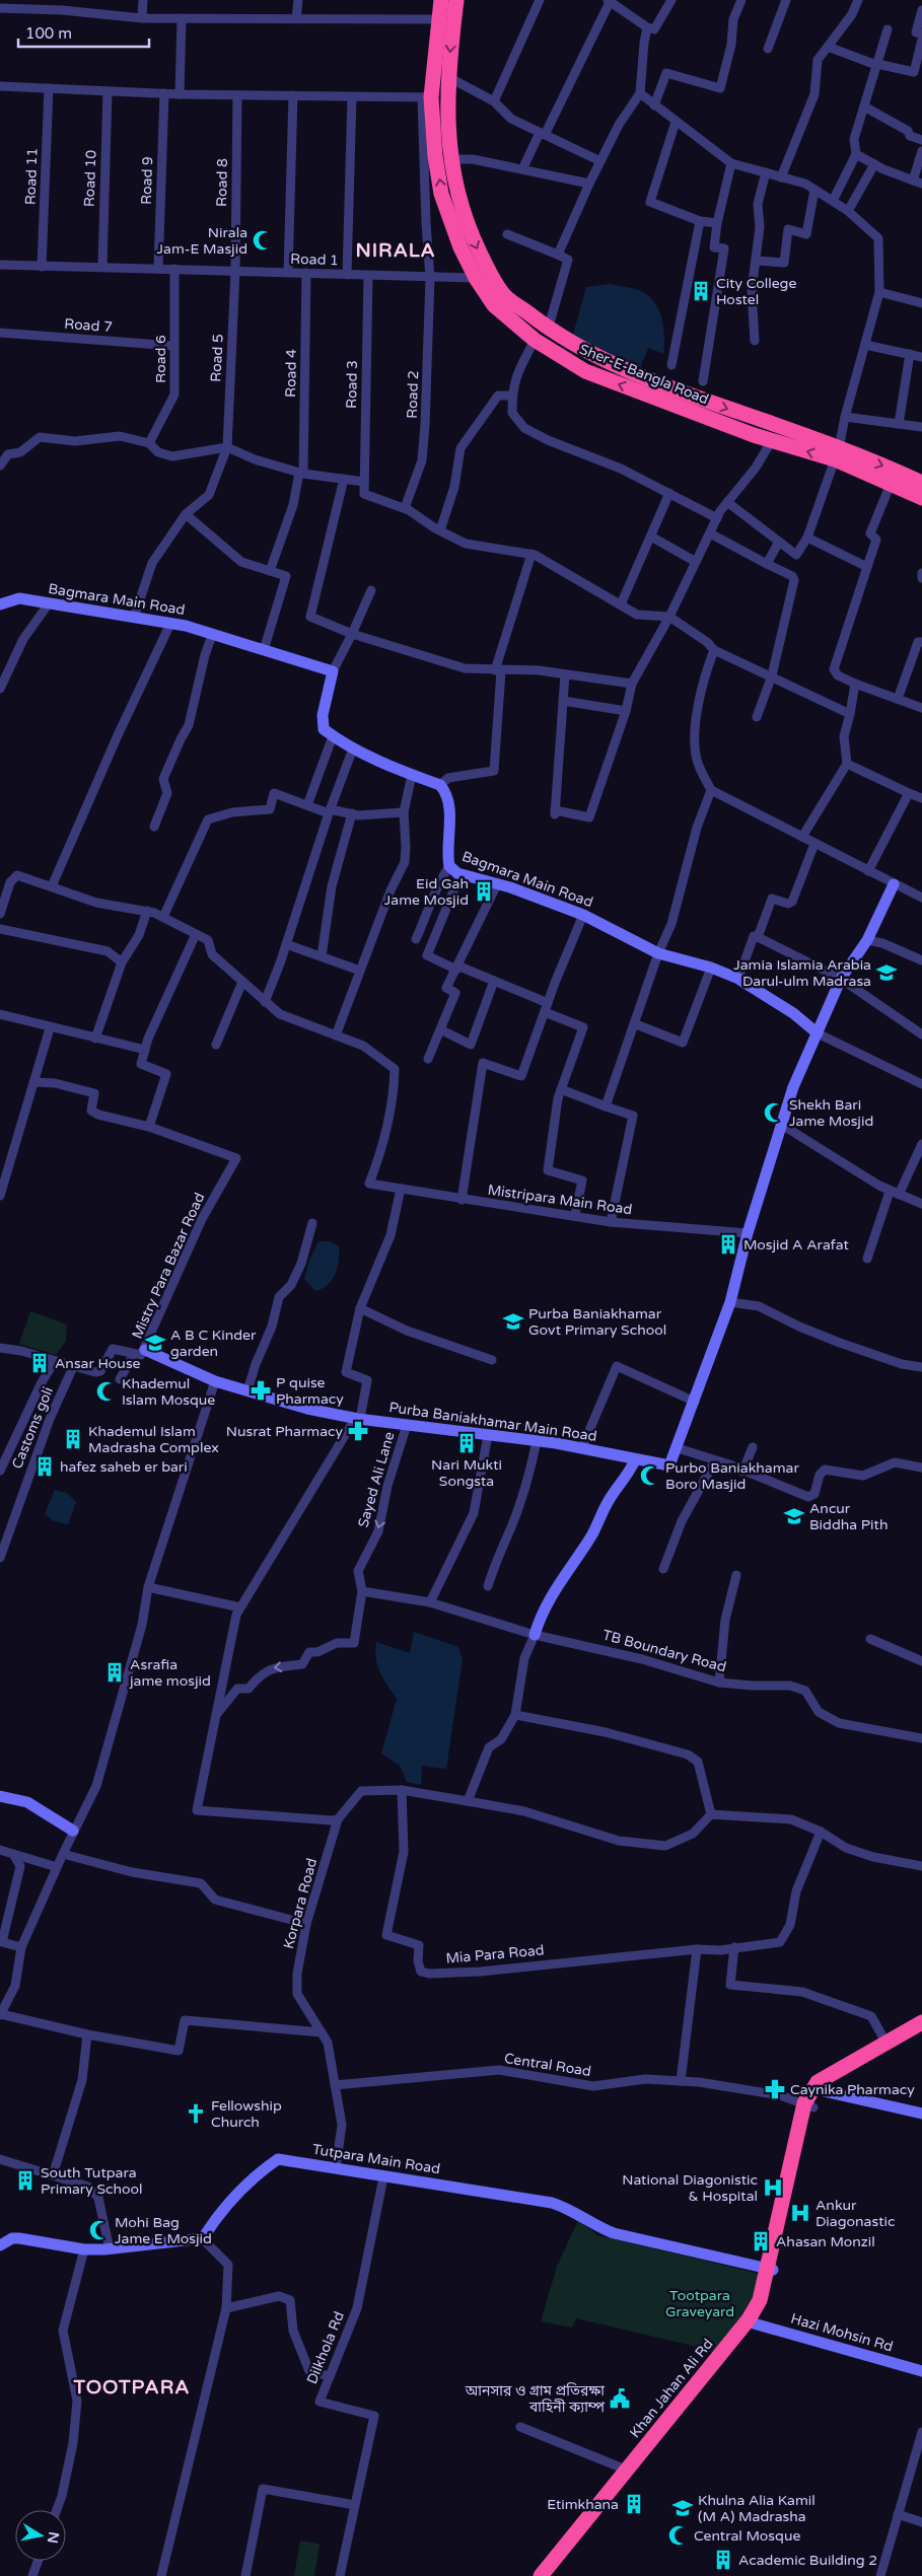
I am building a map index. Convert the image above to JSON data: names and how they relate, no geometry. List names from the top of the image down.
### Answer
{
  "streets": {
    "highway": ["Sher-E-Bangla Road", "Khan Jahan Ali Rd"],
    "street": [
      "Road 11",
      "Road 10",
      "Road 9",
      "Road 8",
      "Road 1",
      "Road 7",
      "Road 5",
      "Road 6",
      "Road 4",
      "Road 3",
      "Road 2",
      "Bagmara Main Road",
      "Mistripara Main Road",
      "Mistry Para Bazar Road",
      "Purba Baniakhamar Main Road",
      "Castoms goli",
      "Sayed Ali Lane",
      "TB Boundary Road",
      "Korpara Road",
      "Mia Para Road",
      "Central Road",
      "Tutpara Main Road",
      "Hazi Mohsin Rd",
      "Dilkhola Rd"
    ]
  },
  "crossings": [
    ["Road 11", "Road 1"],
    ["Road 10", "Road 1"],
    ["Road 9", "Road 1"],
    ["Road 8", "Road 1"],
    ["Road 8", "Road 5"],
    ["Road 1", "Road 5"],
    ["Road 1", "Road 6"],
    ["Road 1", "Road 4"],
    ["Road 1", "Sher-E-Bangla Road"],
    ["Road 1", "Road 3"],
    ["Road 1", "Road 2"],
    ["Road 7", "Road 6"],
    ["Road 5", "Bagmara Main Road"],
    ["Sher-E-Bangla Road", "Road 2"],
    ["Road 3", "Road 2"],
    ["Bagmara Main Road", "Purba Baniakhamar Main Road"],
    ["Mistripara Main Road", "Purba Baniakhamar Main Road"],
    ["Mistry Para Bazar Road", "Purba Baniakhamar Main Road"],
    ["Purba Baniakhamar Main Road", "Sayed Ali Lane"],
    ["Sayed Ali Lane", "TB Boundary Road"],
    ["Korpara Road", "Central Road"],
    ["Korpara Road", "Tutpara Main Road"],
    ["Central Road", "Khan Jahan Ali Rd"],
    ["Tutpara Main Road", "Dilkhola Rd"],
    ["Tutpara Main Road", "Khan Jahan Ali Rd"],
    ["Hazi Mohsin Rd", "Khan Jahan Ali Rd"]
  ],
  "districts": ["NIRALA", "TOOTPARA"],
  "parks": ["Tootpara Graveyard"],
  "places": {
    "mosque": [
      "Nirala Jam-E Masjid",
      "Shekh Bari Jame Mosjid",
      "Khademul Islam Mosque",
      "Purbo Baniakhamar Boro Masjid",
      "Mohi Bag Jame E Mosjid",
      "Central Mosque"
    ],
    "building": [
      "City College Hostel",
      "Eid Gah Jame Mosjid",
      "Mosjid A Arafat",
      "Ansar House",
      "Khademul Islam Madrasha Complex",
      "Nari Mukti Songsta",
      "hafez saheb er bari",
      "Asrafia jame mosjid",
      "South Tutpara Primary School",
      "Ahasan Monzil",
      "Etimkhana",
      "Academic Building 2"
    ],
    "school or university": [
      "Jamia Islamia Arabia Darul-ulm Madrasa",
      "Purba Baniakhamar Govt Primary School",
      "A B C Kinder garden",
      "Ancur Biddha Pith",
      "Khulna Alia Kamil (M A) Madrasha"
    ],
    "pharmacy": ["P quise Pharmacy", "Nusrat Pharmacy", "Caynika Pharmacy"],
    "church": ["Fellowship Church"],
    "hospital": ["National Diagonistic & Hospital", "Ankur Diagonastic"],
    "public building": ["আনসার ও গ্রাম প্রতিরক্ষা বাহিনী ক্যাম্প"]
  },
  "scale_bar": "100 m",
  "north": "right"
}
